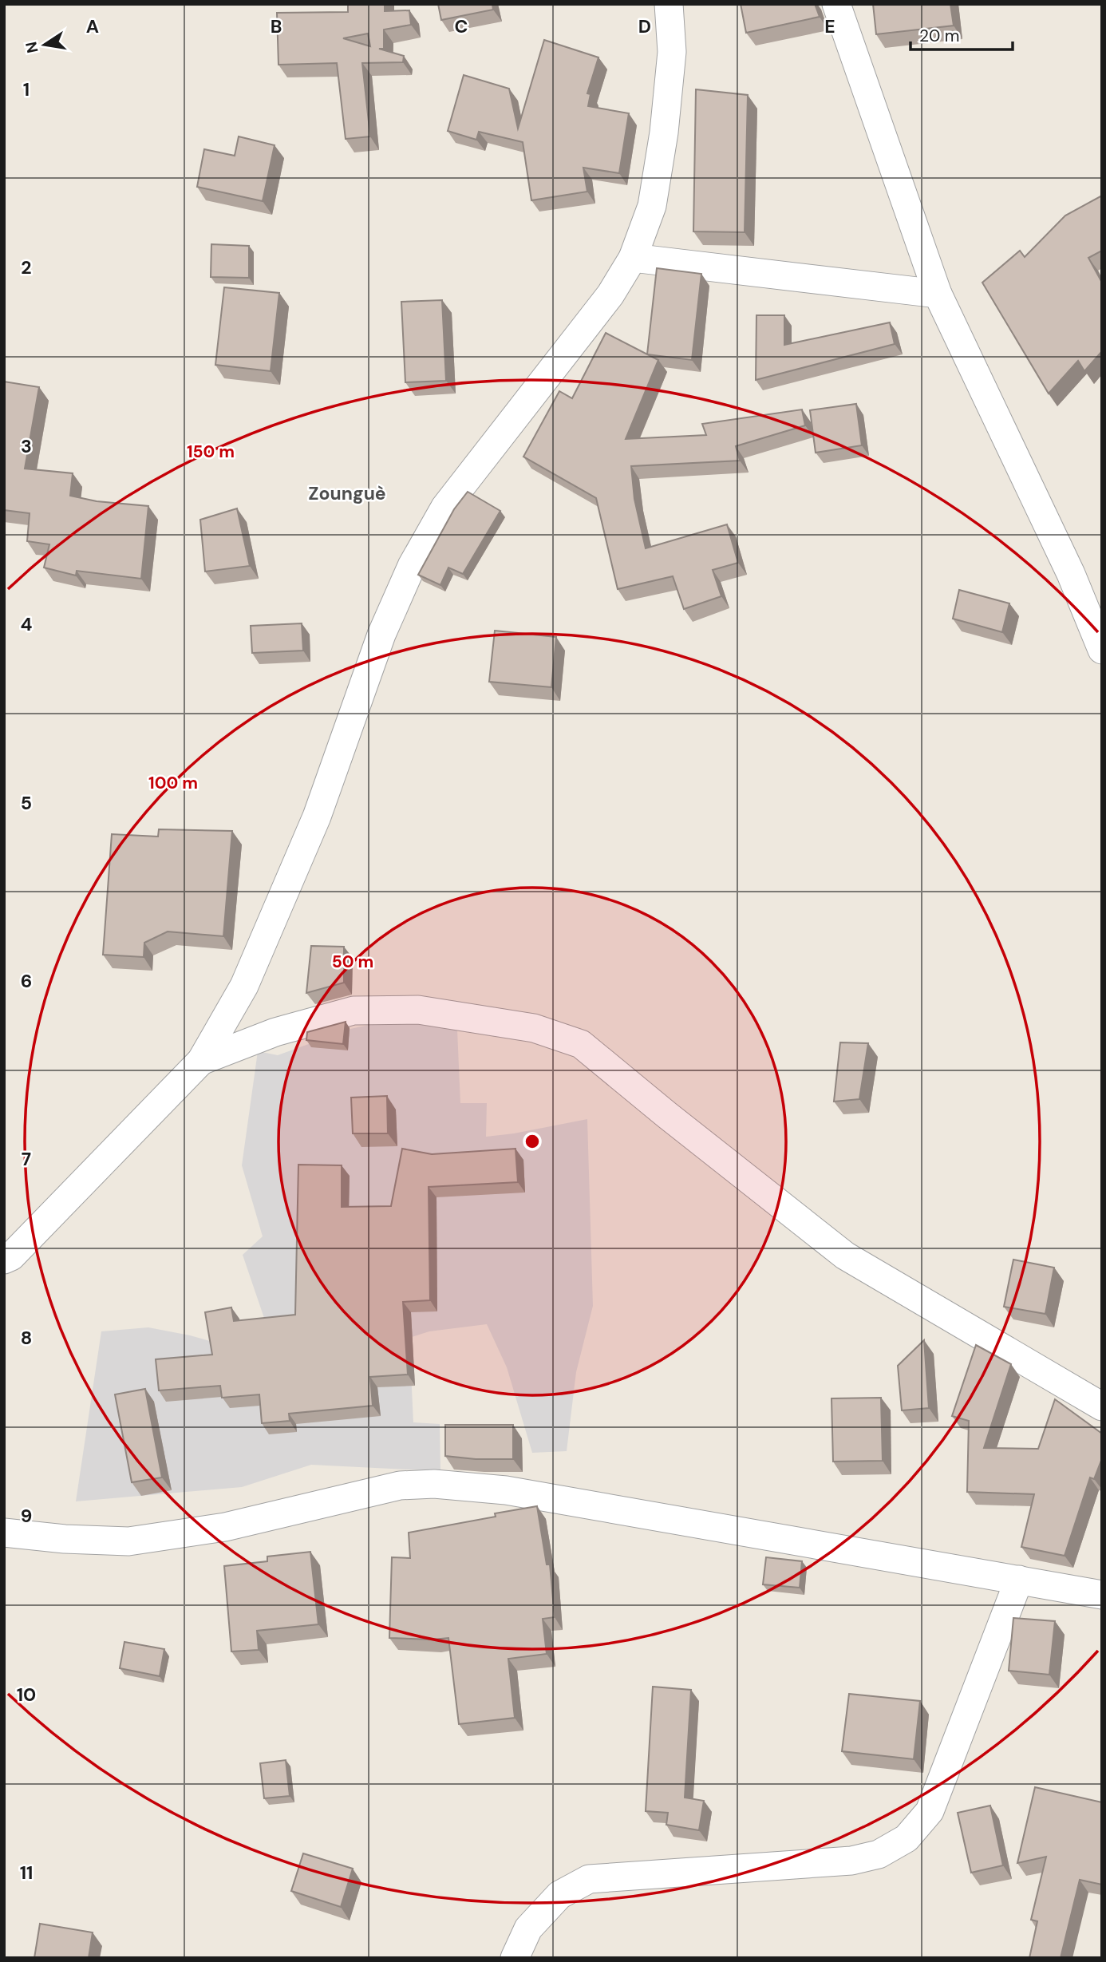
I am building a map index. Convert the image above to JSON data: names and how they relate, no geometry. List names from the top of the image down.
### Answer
{
  "districts": ["Zounguè"],
  "scale_bar": "20 m",
  "north": "left",
  "grid": {
    "columns": [
      "A",
      "B",
      "C",
      "D",
      "E"
    ],
    "rows": [
      "1",
      "2",
      "3",
      "4",
      "5",
      "6",
      "7",
      "8",
      "9",
      "10",
      "11"
    ]
  },
  "rings": ["150 m", "100 m", "50 m"]
}
